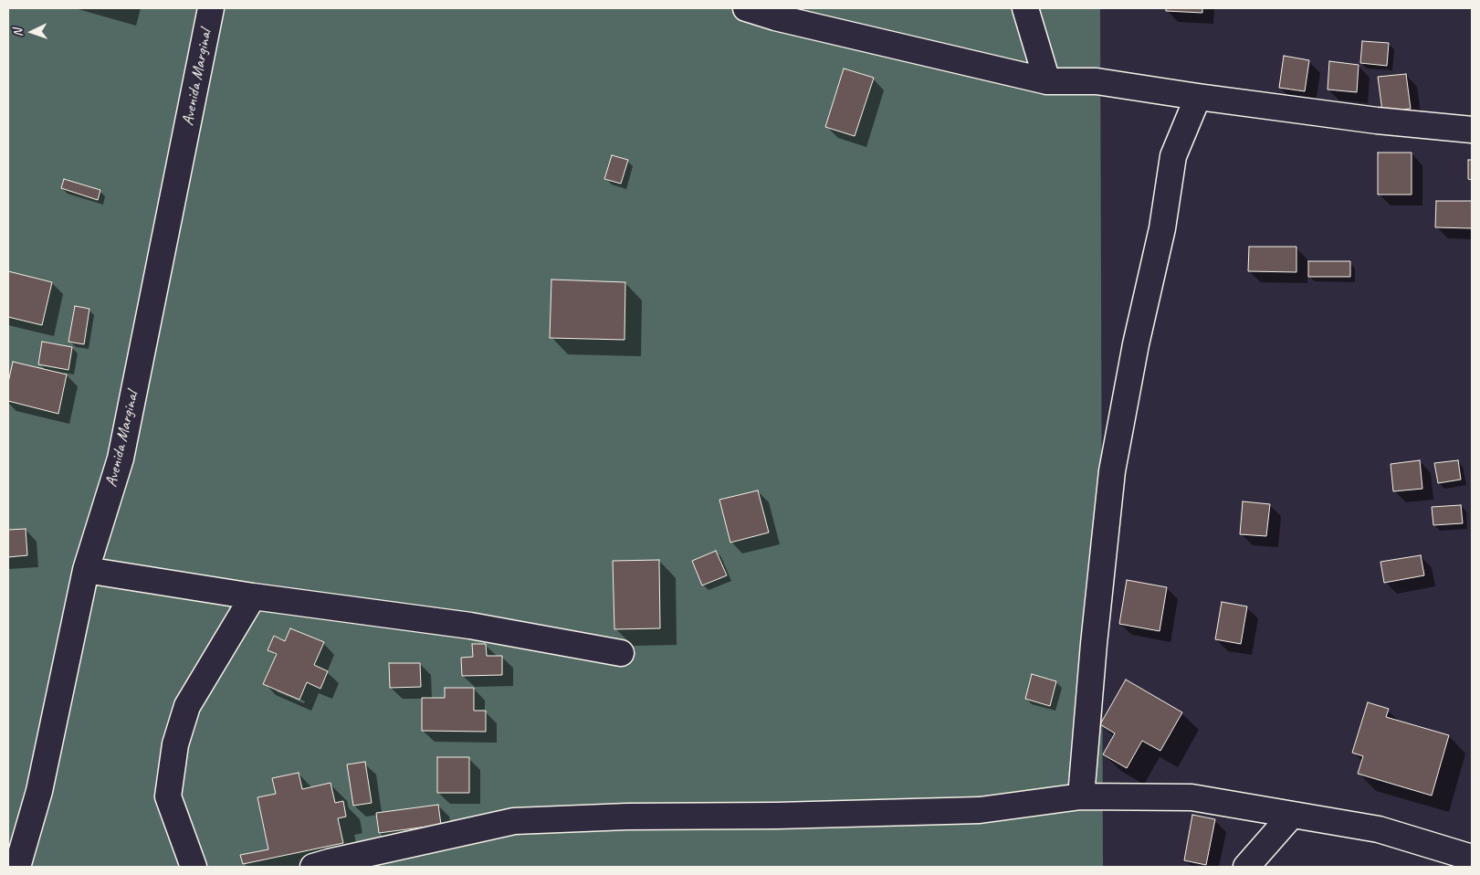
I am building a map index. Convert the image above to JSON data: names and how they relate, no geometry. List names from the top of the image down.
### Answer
{
  "streets": {
    "street": ["Avenida Marginal"]
  },
  "north": "left"
}
